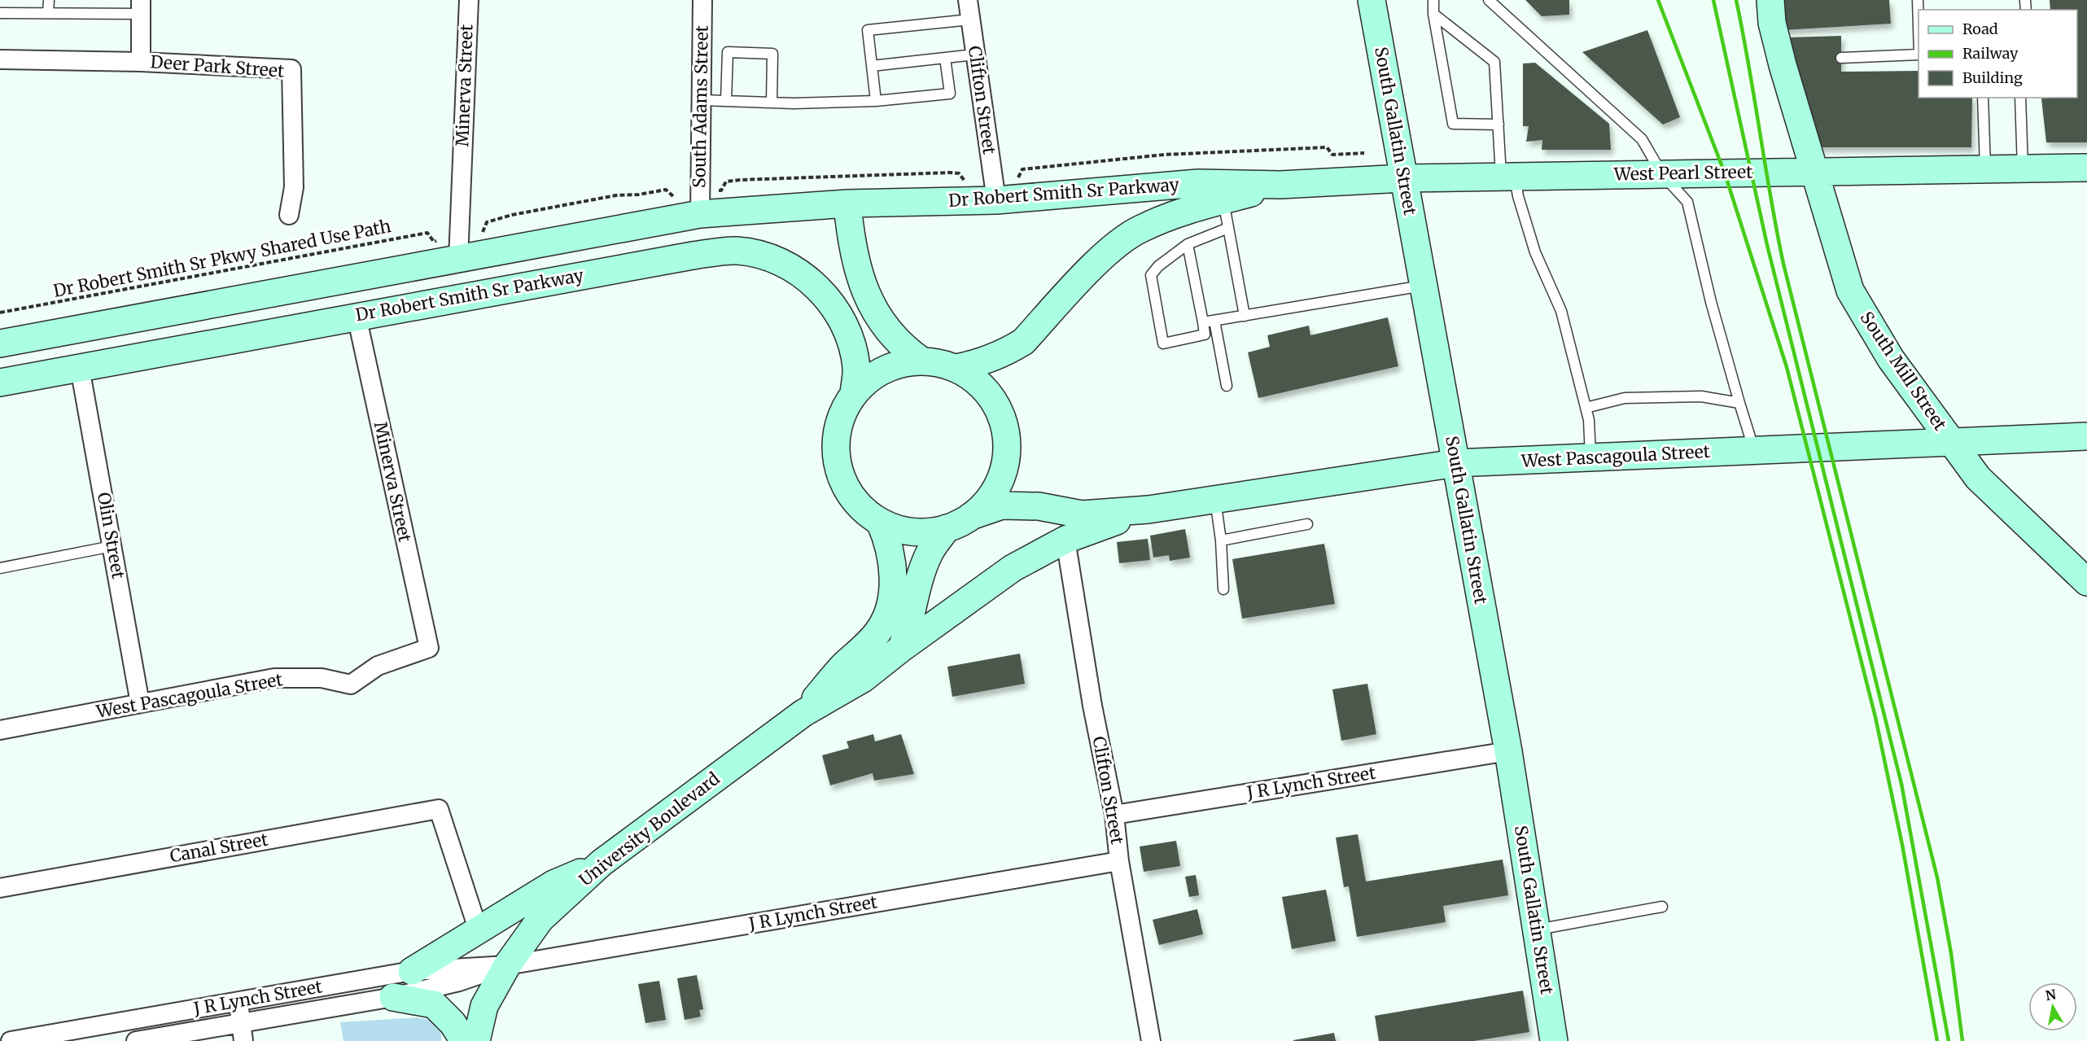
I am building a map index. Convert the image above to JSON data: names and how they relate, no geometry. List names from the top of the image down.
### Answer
{
  "streets": {
    "main road": [
      "South Gallatin Street",
      "West Pearl Street",
      "Dr Robert Smith Sr Parkway",
      "South Mill Street",
      "West Pascagoula Street",
      "University Boulevard"
    ],
    "street": [
      "Deer Park Street",
      "Minerva Street",
      "Clifton Street",
      "South Adams Street",
      "Olin Street",
      "J R Lynch Street",
      "Canal Street"
    ],
    "path": ["Dr Robert Smith Sr Pkwy Shared Use Path"]
  },
  "crossings": [
    ["Minerva Street", "Dr Robert Smith Sr Parkway"],
    ["Minerva Street", "West Pascagoula Street"],
    ["Clifton Street", "Dr Robert Smith Sr Parkway"],
    ["Clifton Street", "West Pascagoula Street"],
    ["Clifton Street", "J R Lynch Street"],
    ["South Adams Street", "Dr Robert Smith Sr Parkway"],
    ["South Gallatin Street", "West Pearl Street"],
    ["South Gallatin Street", "West Pascagoula Street"],
    ["South Gallatin Street", "J R Lynch Street"],
    ["West Pearl Street", "Dr Robert Smith Sr Parkway"],
    ["West Pearl Street", "South Mill Street"],
    ["Dr Robert Smith Sr Parkway", "West Pascagoula Street"],
    ["Dr Robert Smith Sr Parkway", "Olin Street"],
    ["Dr Robert Smith Sr Parkway", "University Boulevard"],
    ["South Mill Street", "West Pascagoula Street"],
    ["West Pascagoula Street", "Olin Street"],
    ["West Pascagoula Street", "University Boulevard"],
    ["J R Lynch Street", "University Boulevard"]
  ],
  "legend": ["Road", "Railway", "Building"],
  "north": "top"
}
